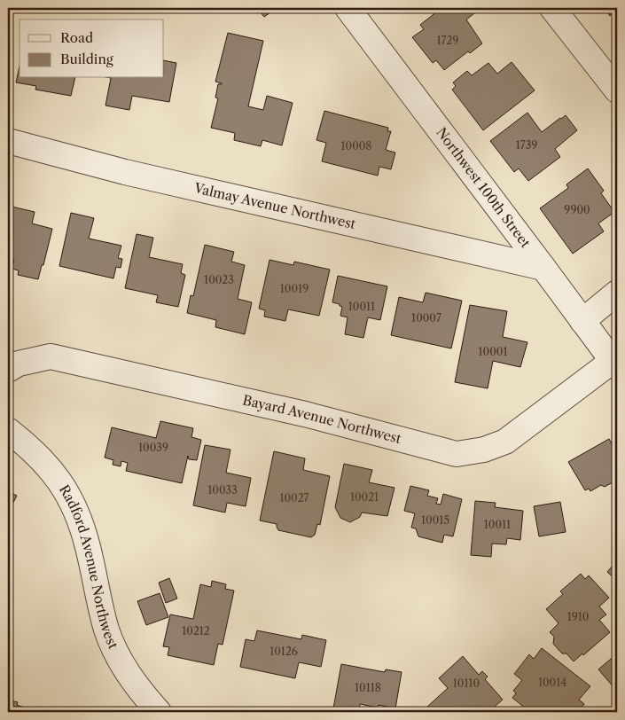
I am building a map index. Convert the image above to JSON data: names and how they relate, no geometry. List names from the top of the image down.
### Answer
{
  "streets": {
    "street": [
      "Northwest 100th Street",
      "Valmay Avenue Northwest",
      "Bayard Avenue Northwest",
      "Radford Avenue Northwest"
    ]
  },
  "crossings": [
    ["Northwest 100th Street", "Valmay Avenue Northwest"],
    ["Northwest 100th Street", "Bayard Avenue Northwest"]
  ],
  "house_numbers": [
    "1729",
    "1739",
    "10008",
    "9900",
    "10023",
    "10019",
    "10011",
    "10007",
    "10001",
    "10039",
    "10033",
    "10021",
    "10027",
    "10015",
    "10011",
    "1910",
    "10212",
    "10126",
    "10014",
    "10110",
    "10118"
  ],
  "legend": ["Road", "Building"]
}
